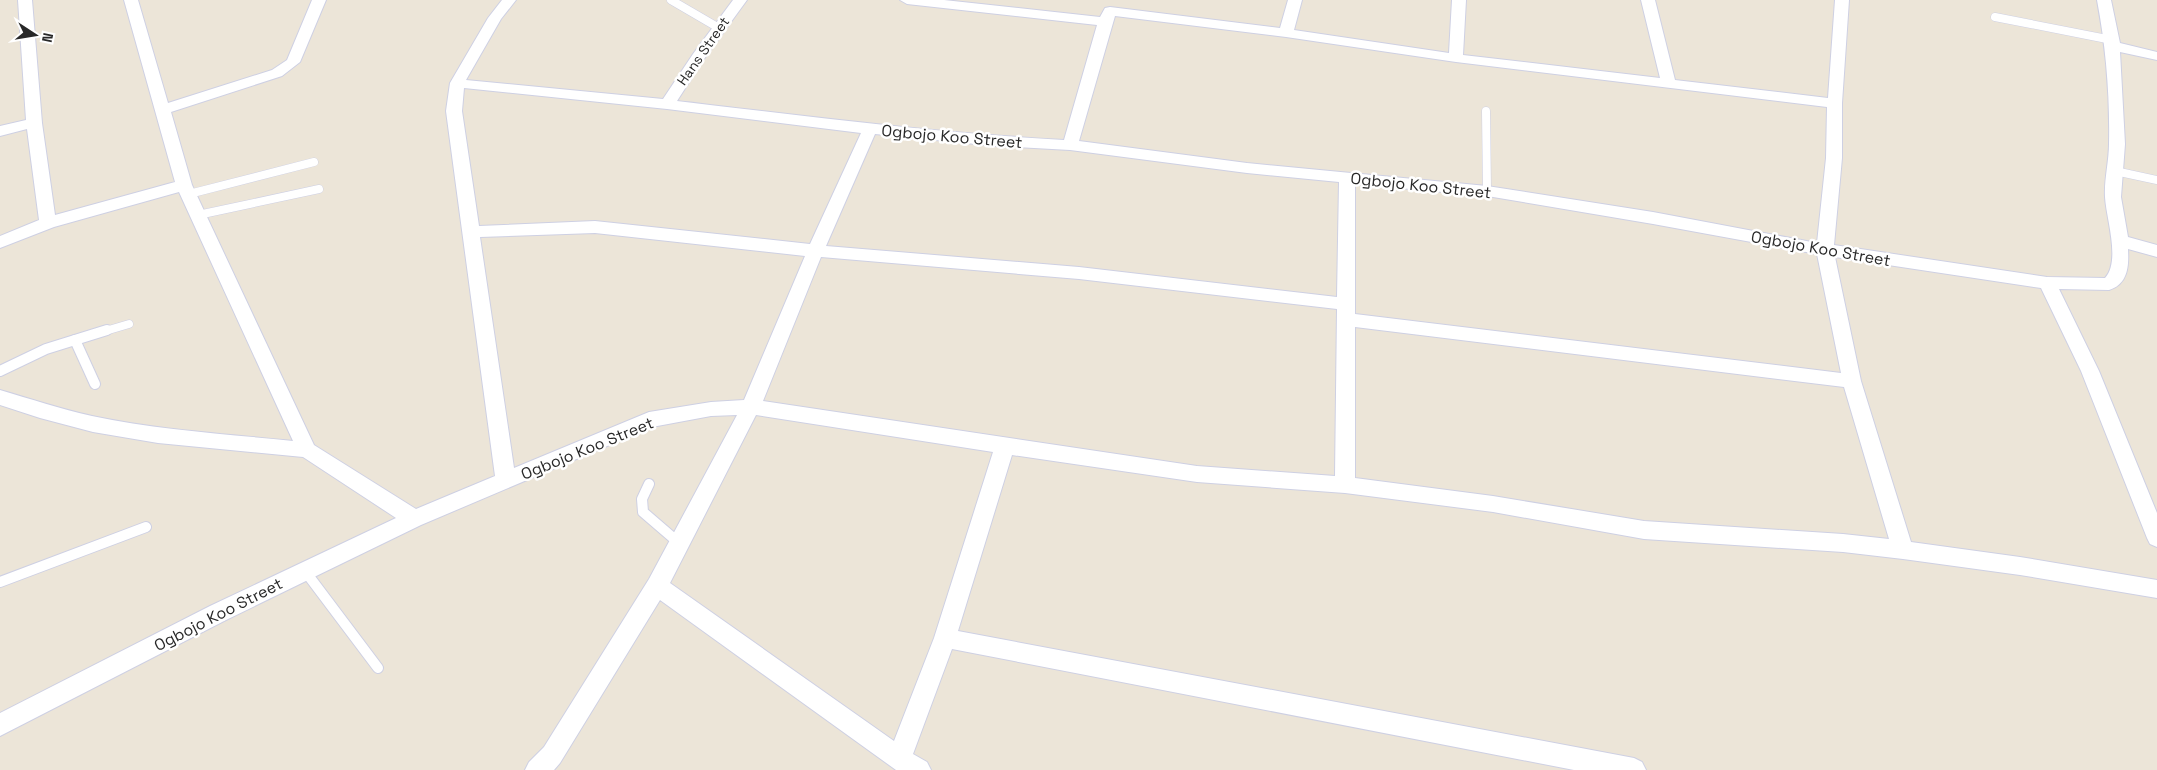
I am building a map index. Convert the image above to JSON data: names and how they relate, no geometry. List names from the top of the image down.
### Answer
{
  "streets": {
    "street": ["Hans Street", "Ogbojo Koo Street"]
  },
  "north": "right"
}
